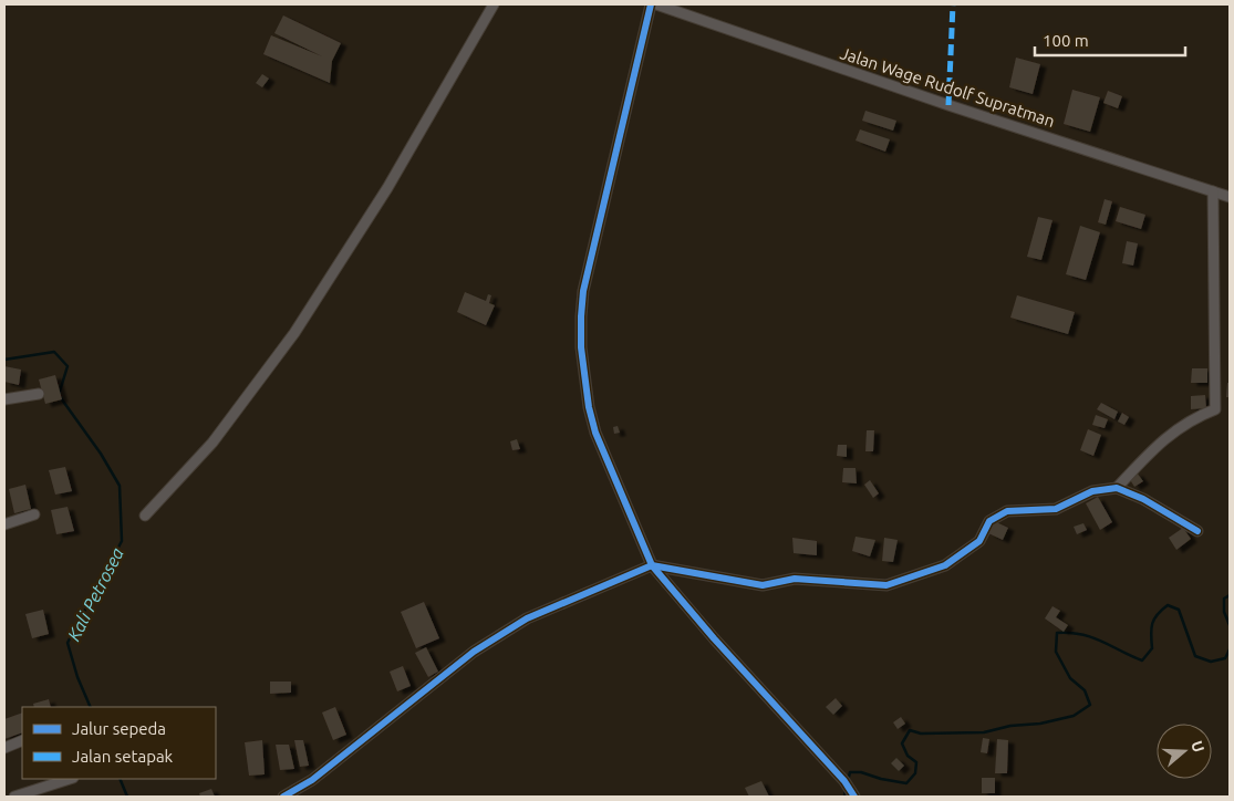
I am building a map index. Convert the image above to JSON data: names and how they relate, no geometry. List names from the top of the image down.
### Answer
{
  "streets": {
    "street": ["Jalan Wage Rudolf Supratman"]
  },
  "water": ["Kali Petrosea"],
  "legend": ["Jalur sepeda", "Jalan setapak"],
  "scale_bar": "100 m",
  "north": "right"
}
